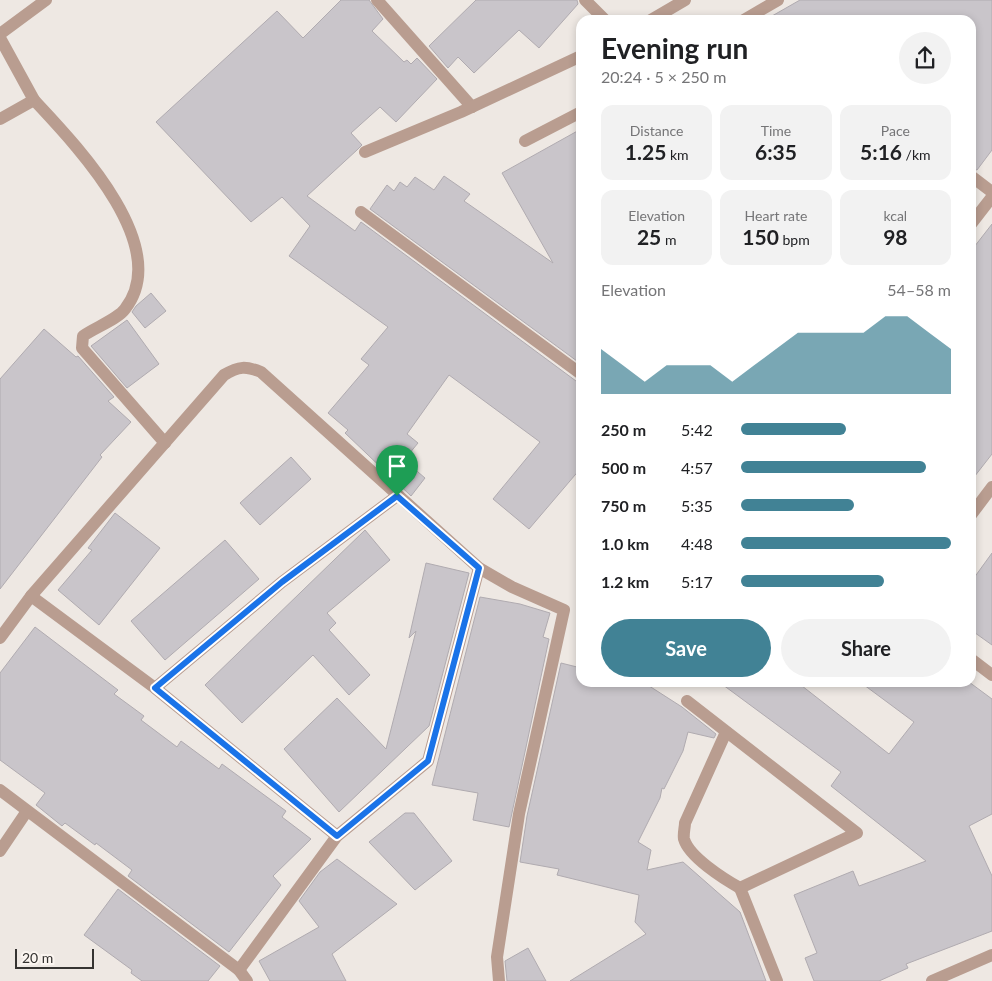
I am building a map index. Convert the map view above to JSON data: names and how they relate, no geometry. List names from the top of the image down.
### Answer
{
  "scale_bar": "20 m",
  "page": {
    "heading": ["Evening run", "20:24 · 5 × 250 m"],
    "stats": [
      ["Distance", "1.25 km"],
      ["Time", "6:35"],
      ["Pace", "5:16 /km"],
      ["Elevation", "25 m"],
      ["Heart rate", "150 bpm"],
      ["kcal", "98"]
    ],
    "chart": ["Elevation", "54–58 m"],
    "list": [
      {
        "name": "250 m",
        "note": "5:42"
      },
      {
        "name": "500 m",
        "note": "4:57"
      },
      {
        "name": "750 m",
        "note": "5:35"
      },
      {
        "name": "1.0 km",
        "note": "4:48"
      },
      {
        "name": "1.2 km",
        "note": "5:17"
      }
    ],
    "buttons": ["Save", "Share"],
    "scale": "20 m"
  }
}
